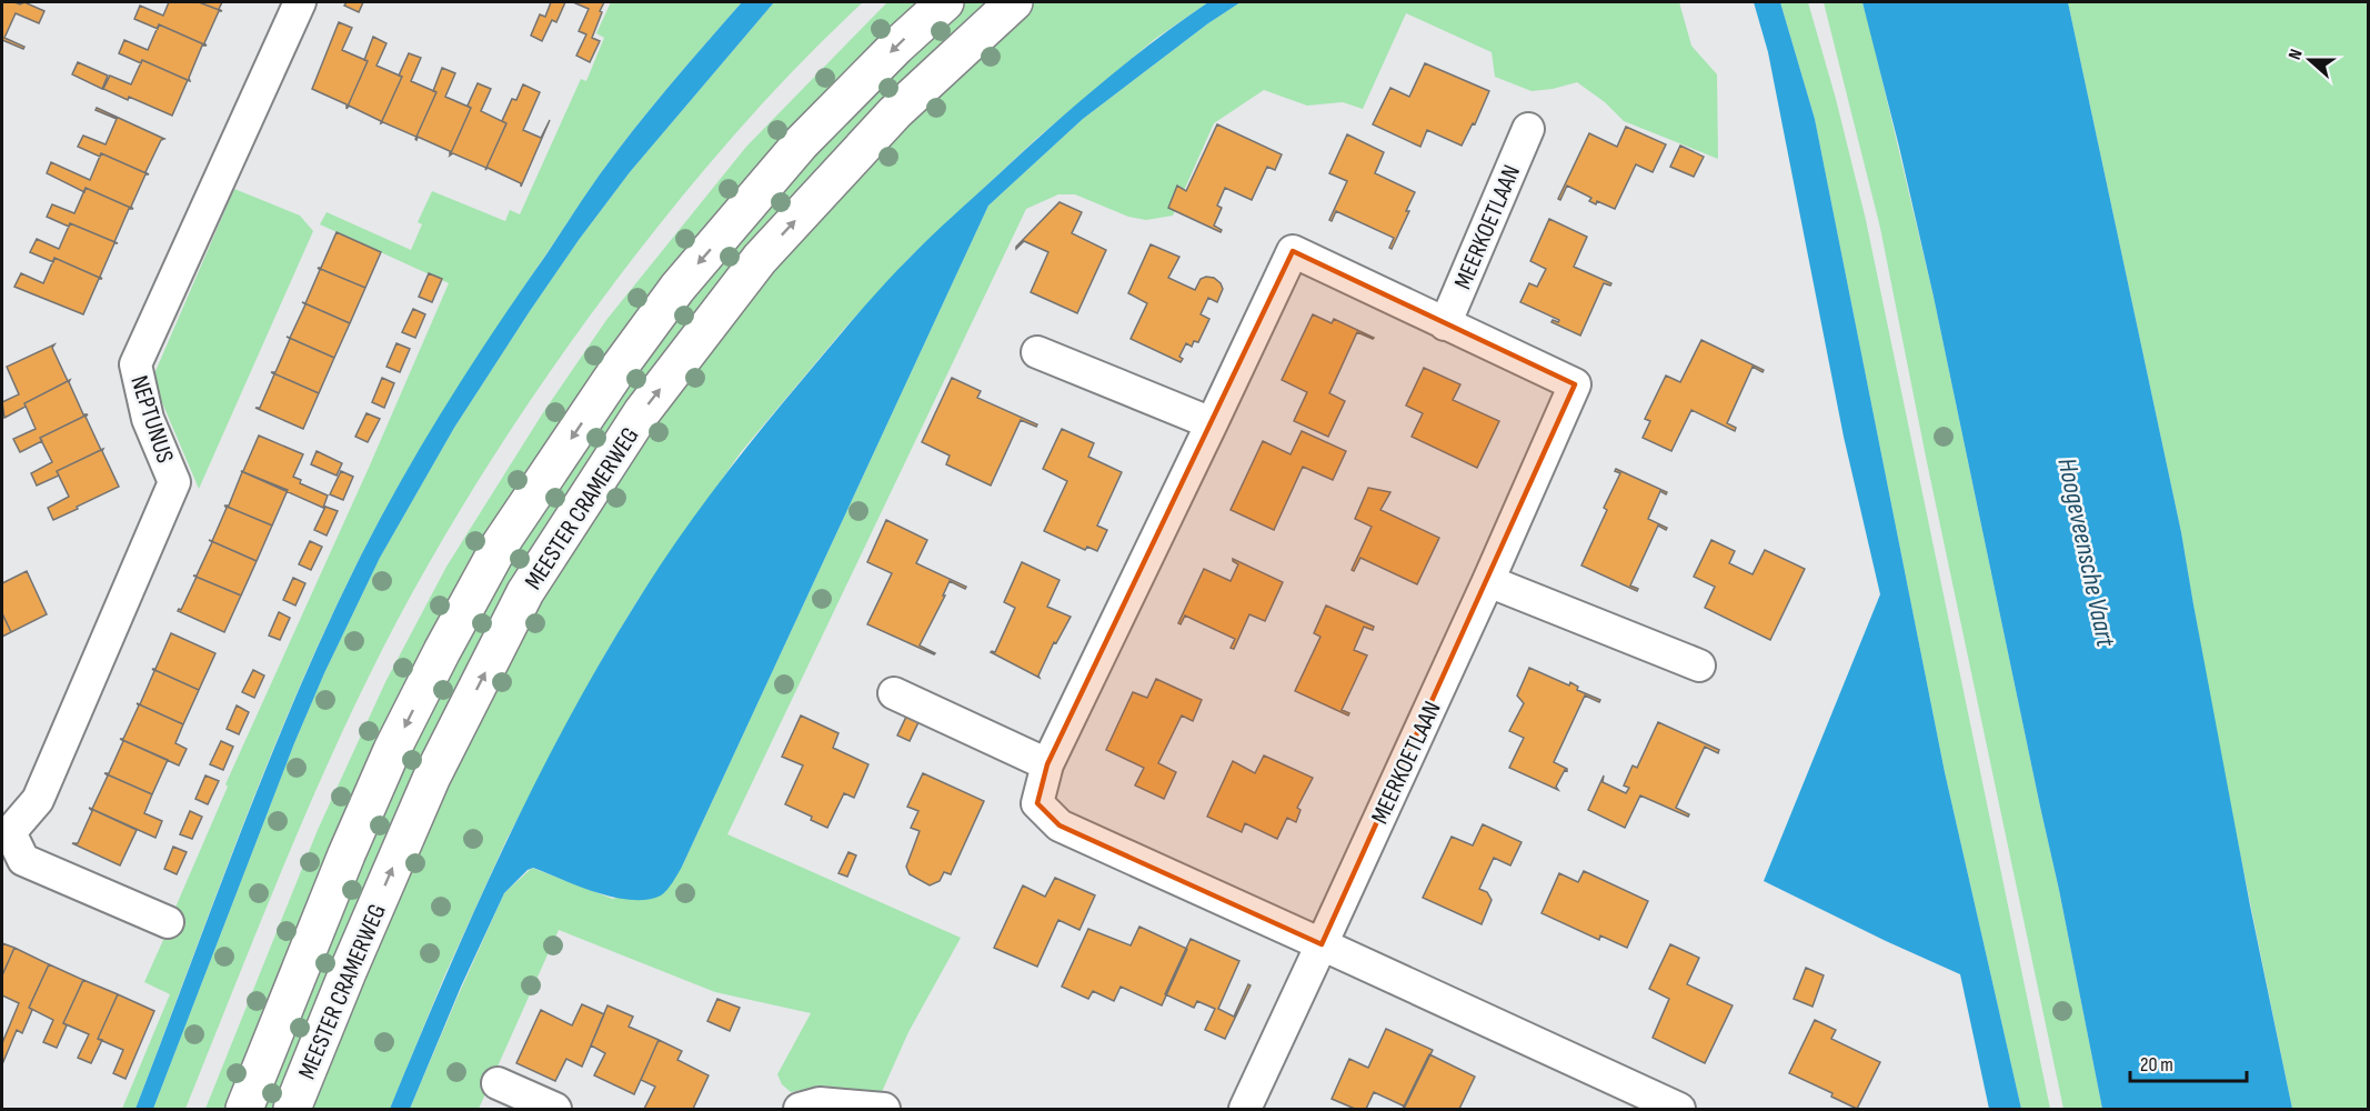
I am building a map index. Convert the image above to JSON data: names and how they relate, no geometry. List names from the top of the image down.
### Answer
{
  "streets": {
    "main road": ["MEESTER CRAMERWEG"],
    "street": ["MEERKOETLAAN", "NEPTUNUS"]
  },
  "water": ["Hoogeveensche Vaart"],
  "scale_bar": "20 m",
  "north": "left"
}
